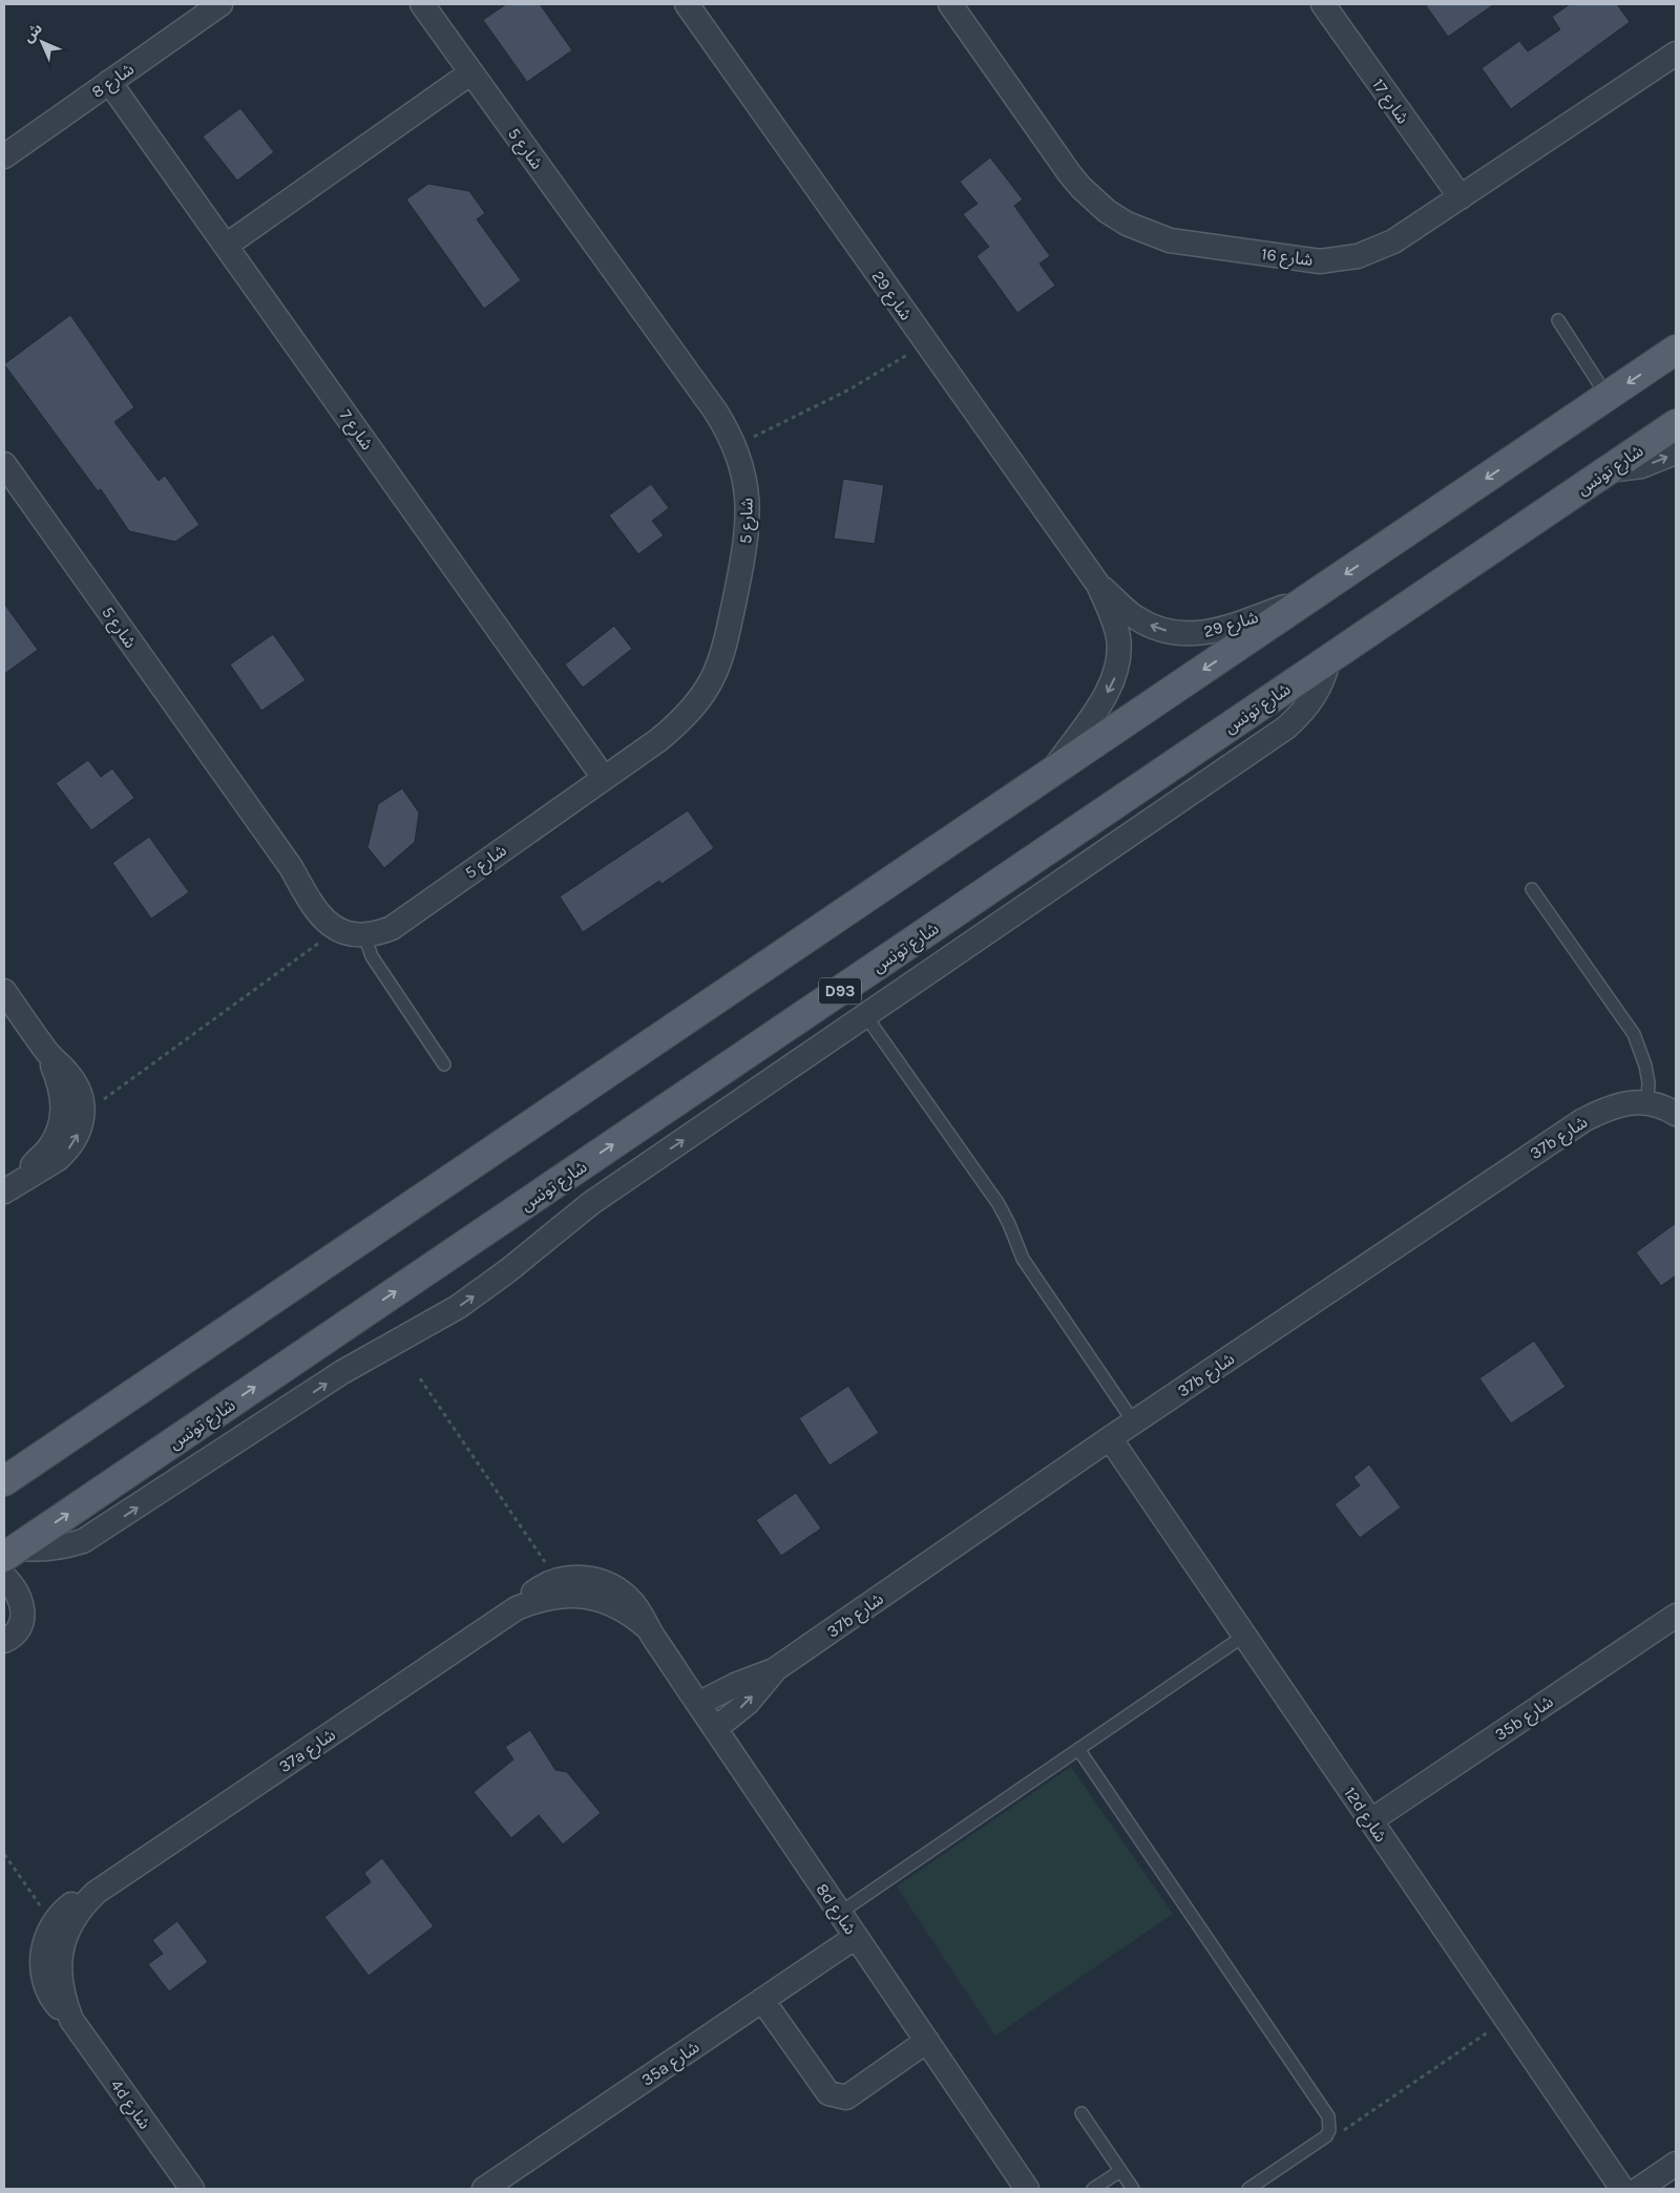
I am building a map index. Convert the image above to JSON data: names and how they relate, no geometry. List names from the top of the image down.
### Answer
{
  "streets": {
    "main road": ["شارع تونس", "D93"],
    "street": [
      "شارع 8",
      "شارع 17",
      "شارع 5",
      "شارع 16",
      "شارع 29",
      "شارع 7",
      "37b شارع",
      "35b شارع",
      "37a شارع",
      "12d شارع",
      "8d شارع",
      "35a شارع",
      "4d شارع"
    ]
  },
  "crossings": [
    ["شارع 8", "شارع 7"],
    ["شارع 17", "شارع 16"],
    ["شارع 5", "شارع 7"],
    ["37b شارع", "12d شارع"],
    ["37b شارع", "8d شارع"],
    ["35b شارع", "12d شارع"],
    ["37a شارع", "8d شارع"],
    ["37a شارع", "4d شارع"],
    ["8d شارع", "35a شارع"]
  ],
  "north": "top left"
}
